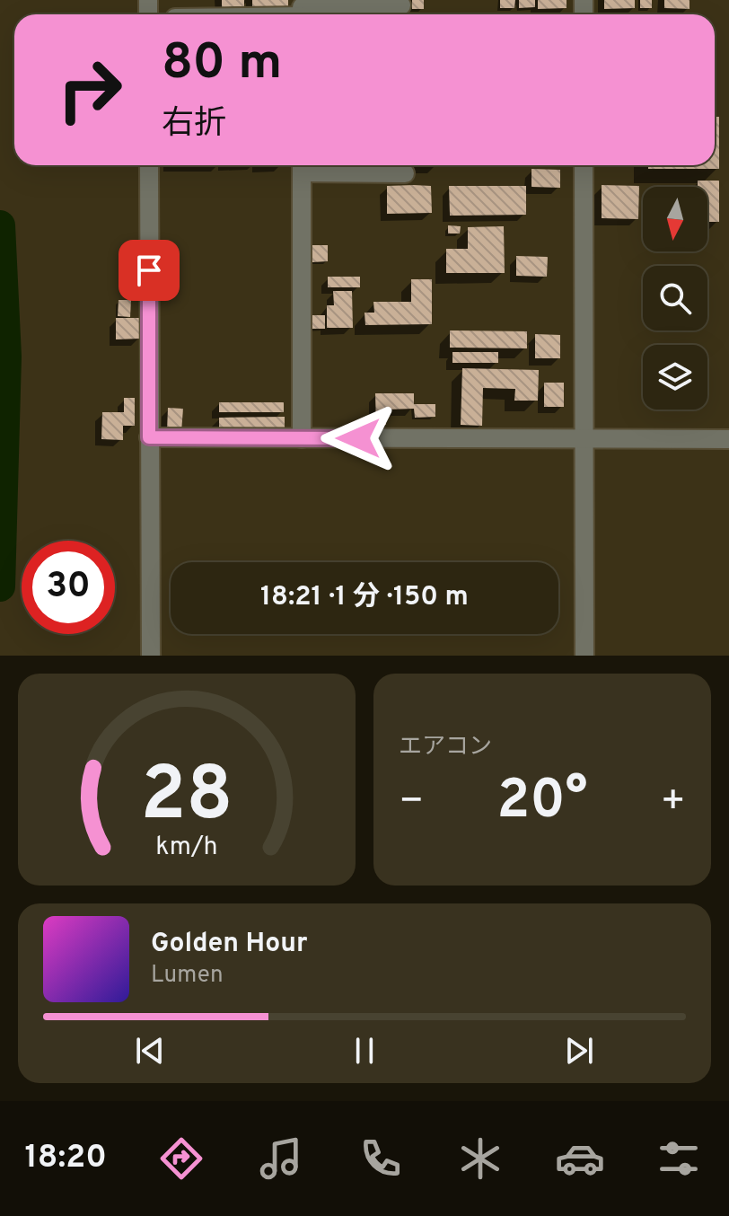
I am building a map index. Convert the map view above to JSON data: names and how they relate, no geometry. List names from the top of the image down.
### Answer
{
  "north": "bottom",
  "page": {
    "turn": ["80 m", "右折"],
    "limit": "30",
    "trip": "18:21 · 1 分 · 150 m",
    "tile": "エアコン",
    "heat": ["−", "20°", "+"],
    "song": ["Golden Hour", "Lumen"],
    "tabs": "18:20",
    "gauge": ["28", "km/h"]
  }
}
